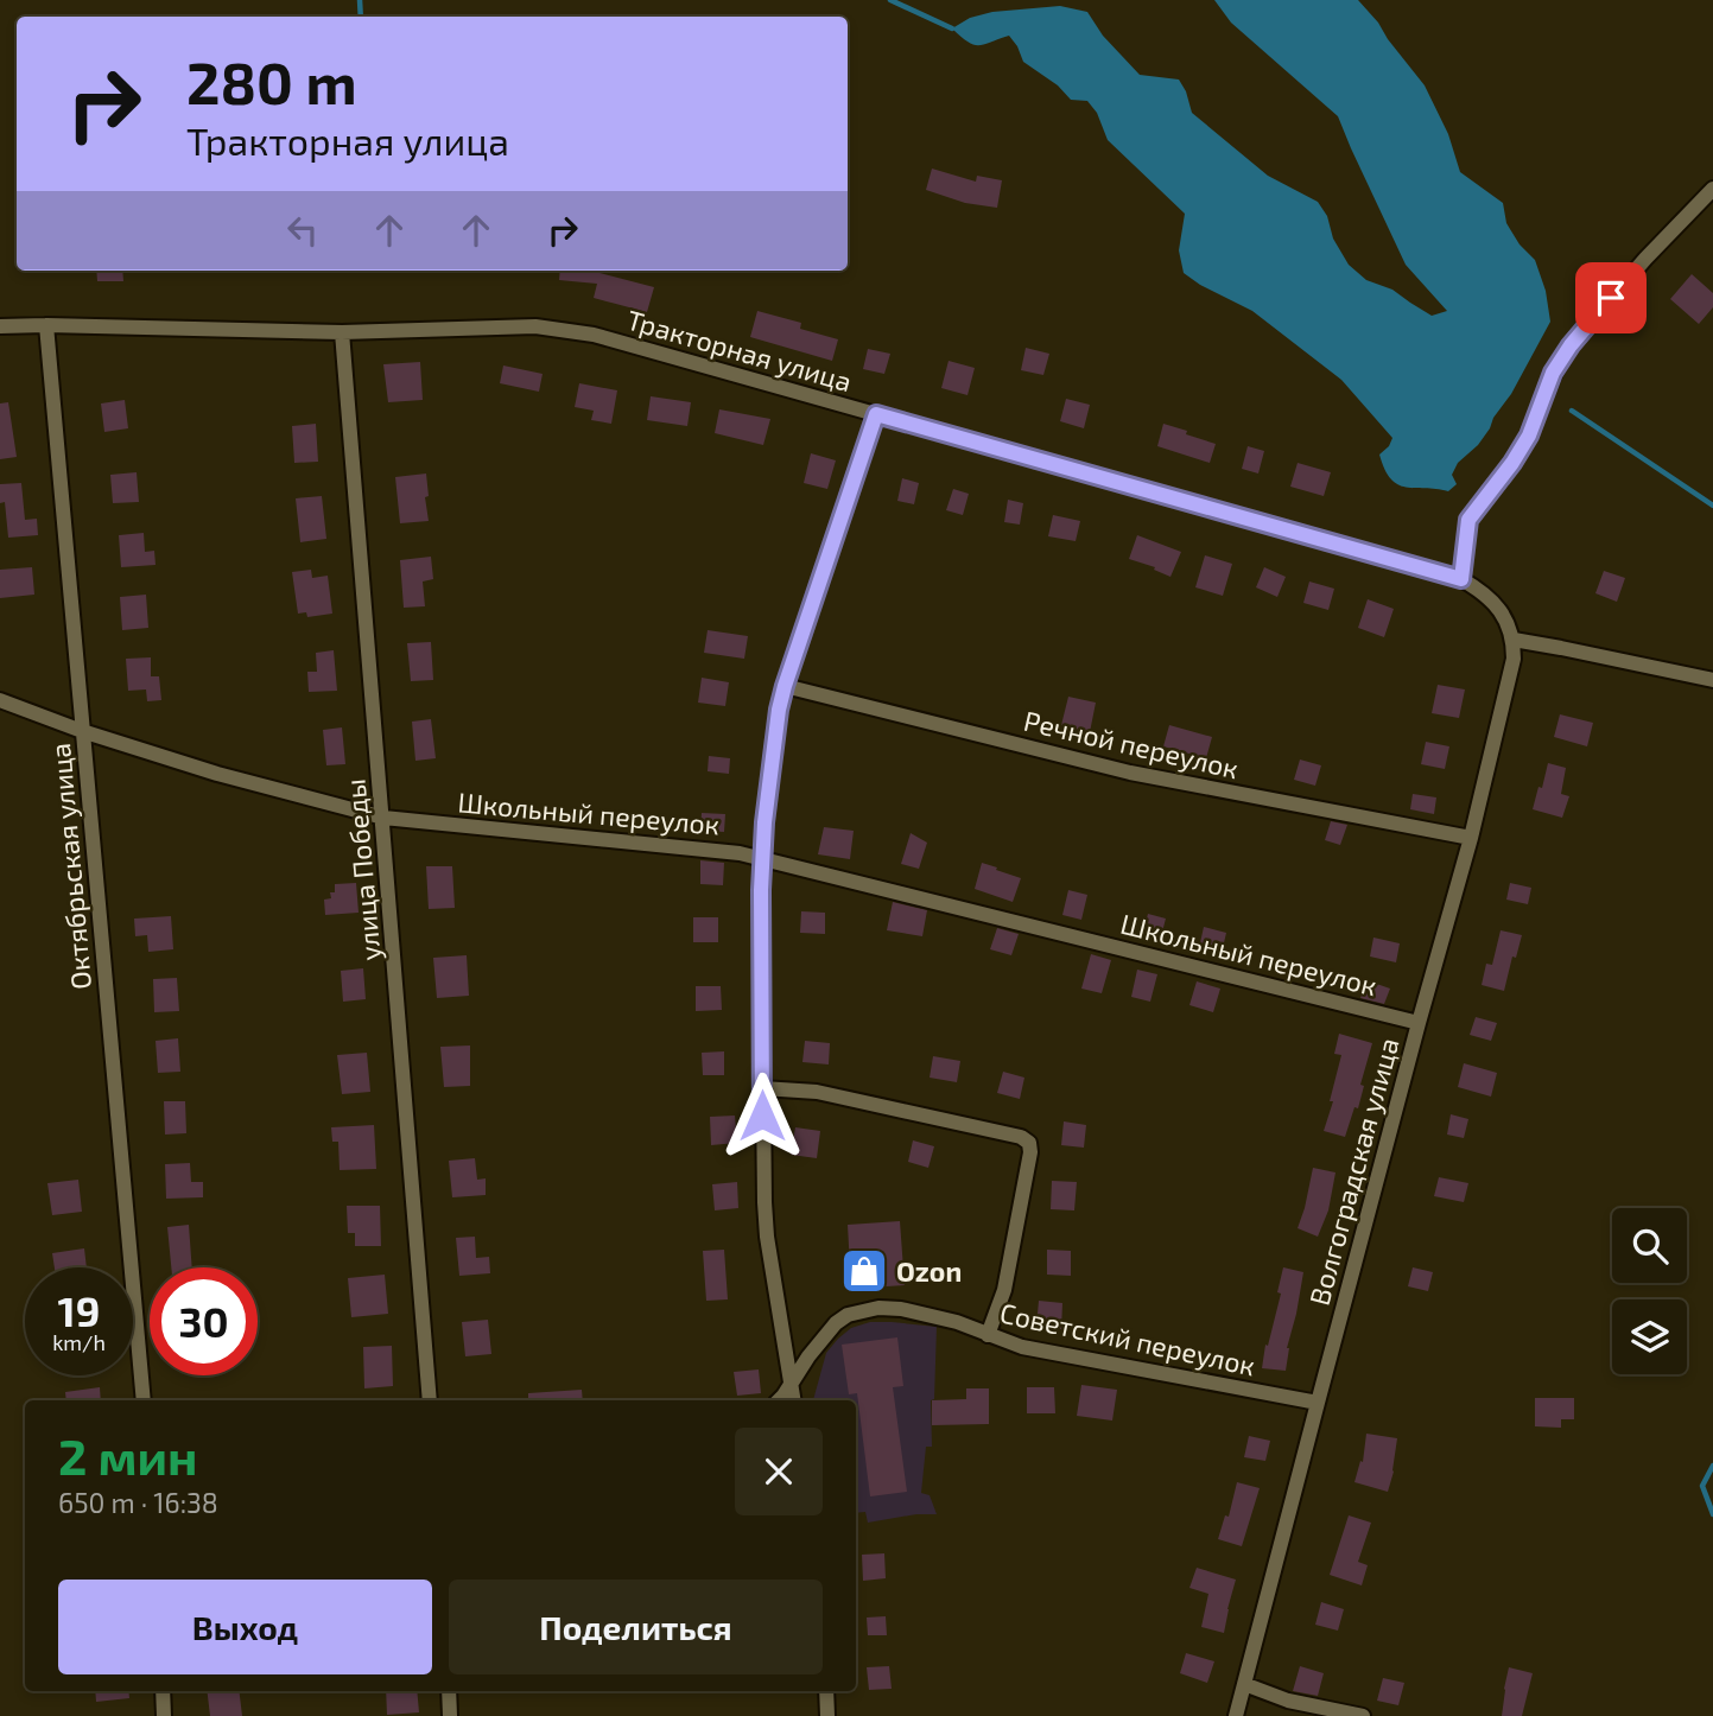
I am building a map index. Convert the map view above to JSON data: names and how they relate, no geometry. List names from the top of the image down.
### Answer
{
  "streets": {
    "street": [
      "Тракторная улица",
      "Речной переулок",
      "Школьный переулок",
      "Октябрьская улица",
      "улица Победы",
      "Волгоградская улица",
      "Советский переулок"
    ]
  },
  "crossings": [
    ["Тракторная улица", "Октябрьская улица"],
    ["Тракторная улица", "улица Победы"],
    ["Тракторная улица", "Волгоградская улица"],
    ["Речной переулок", "Волгоградская улица"],
    ["Школьный переулок", "Октябрьская улица"],
    ["Школьный переулок", "улица Победы"],
    ["Школьный переулок", "Волгоградская улица"],
    ["Волгоградская улица", "Советский переулок"]
  ],
  "places": {
    "shop": ["Ozon"]
  },
  "page": {
    "turn": ["280 m", "Тракторная улица"],
    "speed": "19 km/h",
    "limit": "30",
    "heading": ["2 мин", "650 m · 16:38"],
    "buttons": ["Выход", "Поделиться"]
  }
}
